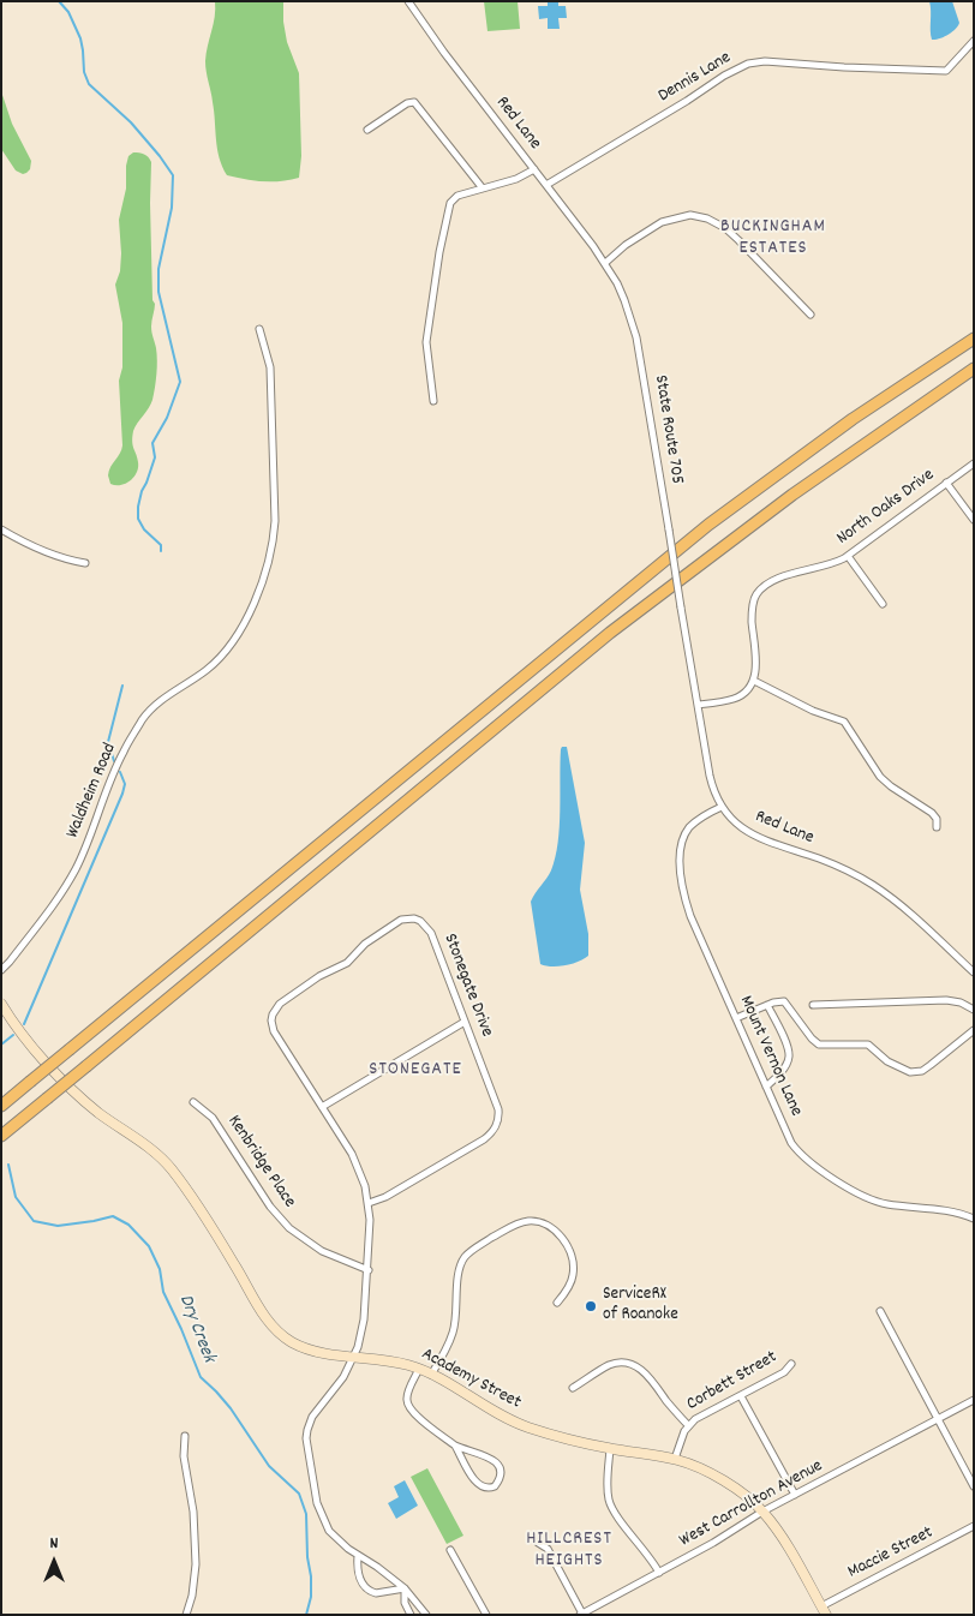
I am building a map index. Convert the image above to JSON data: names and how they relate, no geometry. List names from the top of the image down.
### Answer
{
  "streets": {
    "street": [
      "Dennis Lane",
      "Red Lane",
      "State Route 705",
      "North Oaks Drive",
      "Waldheim Road",
      "Stonegate Drive",
      "Mount Vernon Lane",
      "Kenbridge Place",
      "Academy Street",
      "Corbett Street",
      "West Carrollton Avenue",
      "Maccie Street"
    ]
  },
  "crossings": [
    ["Dennis Lane", "Red Lane"],
    ["Red Lane", "State Route 705"],
    ["Red Lane", "Mount Vernon Lane"],
    ["Stonegate Drive", "Kenbridge Place"],
    ["Stonegate Drive", "Academy Street"],
    ["Academy Street", "Corbett Street"],
    ["Academy Street", "West Carrollton Avenue"],
    ["Academy Street", "Maccie Street"]
  ],
  "districts": ["BUCKINGHAM ESTATES", "STONEGATE", "HILLCREST HEIGHTS"],
  "water": ["Dry Creek"],
  "places": ["ServiceRX of Roanoke"],
  "north": "top"
}
